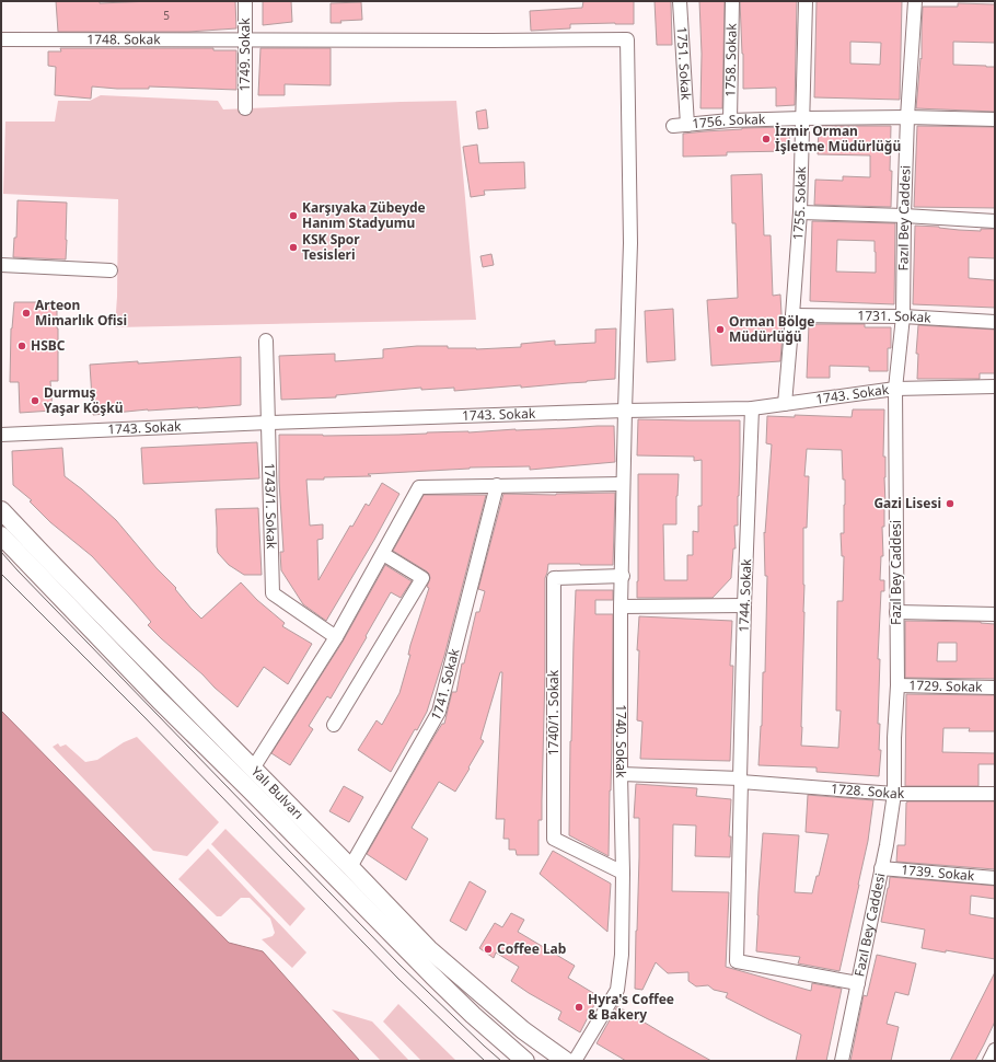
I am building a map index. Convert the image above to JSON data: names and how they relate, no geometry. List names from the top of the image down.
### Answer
{
  "streets": {
    "main road": ["Yalı Bulvarı"],
    "street": [
      "1748. Sokak",
      "1749. Sokak",
      "1758. Sokak",
      "1751. Sokak",
      "1756. Sokak",
      "1755. Sokak",
      "Fazıl Bey Caddesi",
      "1731. Sokak",
      "1743. Sokak",
      "1743/1. Sokak",
      "1744. Sokak",
      "1741. Sokak",
      "1729. Sokak",
      "1740/1. Sokak",
      "1740. Sokak",
      "1728. Sokak",
      "1739. Sokak"
    ]
  },
  "crossings": [
    ["1748. Sokak", "1749. Sokak"],
    ["1748. Sokak", "1743. Sokak"],
    ["1748. Sokak", "1740. Sokak"],
    ["1758. Sokak", "1756. Sokak"],
    ["1751. Sokak", "1756. Sokak"],
    ["1756. Sokak", "1755. Sokak"],
    ["1756. Sokak", "Fazıl Bey Caddesi"],
    ["1755. Sokak", "1731. Sokak"],
    ["1755. Sokak", "1743. Sokak"],
    ["Fazıl Bey Caddesi", "1731. Sokak"],
    ["Fazıl Bey Caddesi", "1743. Sokak"],
    ["Fazıl Bey Caddesi", "1729. Sokak"],
    ["Fazıl Bey Caddesi", "1728. Sokak"],
    ["Fazıl Bey Caddesi", "1739. Sokak"],
    ["1743. Sokak", "1743/1. Sokak"],
    ["1743. Sokak", "1744. Sokak"],
    ["1743. Sokak", "1740. Sokak"],
    ["1744. Sokak", "1728. Sokak"],
    ["1741. Sokak", "Yalı Bulvarı"],
    ["1740/1. Sokak", "1740. Sokak"],
    ["1740. Sokak", "1728. Sokak"]
  ],
  "places": [
    "İzmir Orman İşletme Müdürlüğü",
    "Karşıyaka Zübeyde Hanım Stadyumu",
    "KSK Spor Tesisleri",
    "Arteon Mimarlık Ofisi",
    "Orman Bölge Müdürlüğü",
    "HSBC",
    "Durmuş Yaşar Köşkü",
    "Gazi Lisesi",
    "Coffee Lab",
    "Hyra's Coffee & Bakery"
  ],
  "house_numbers": ["5"]
}
